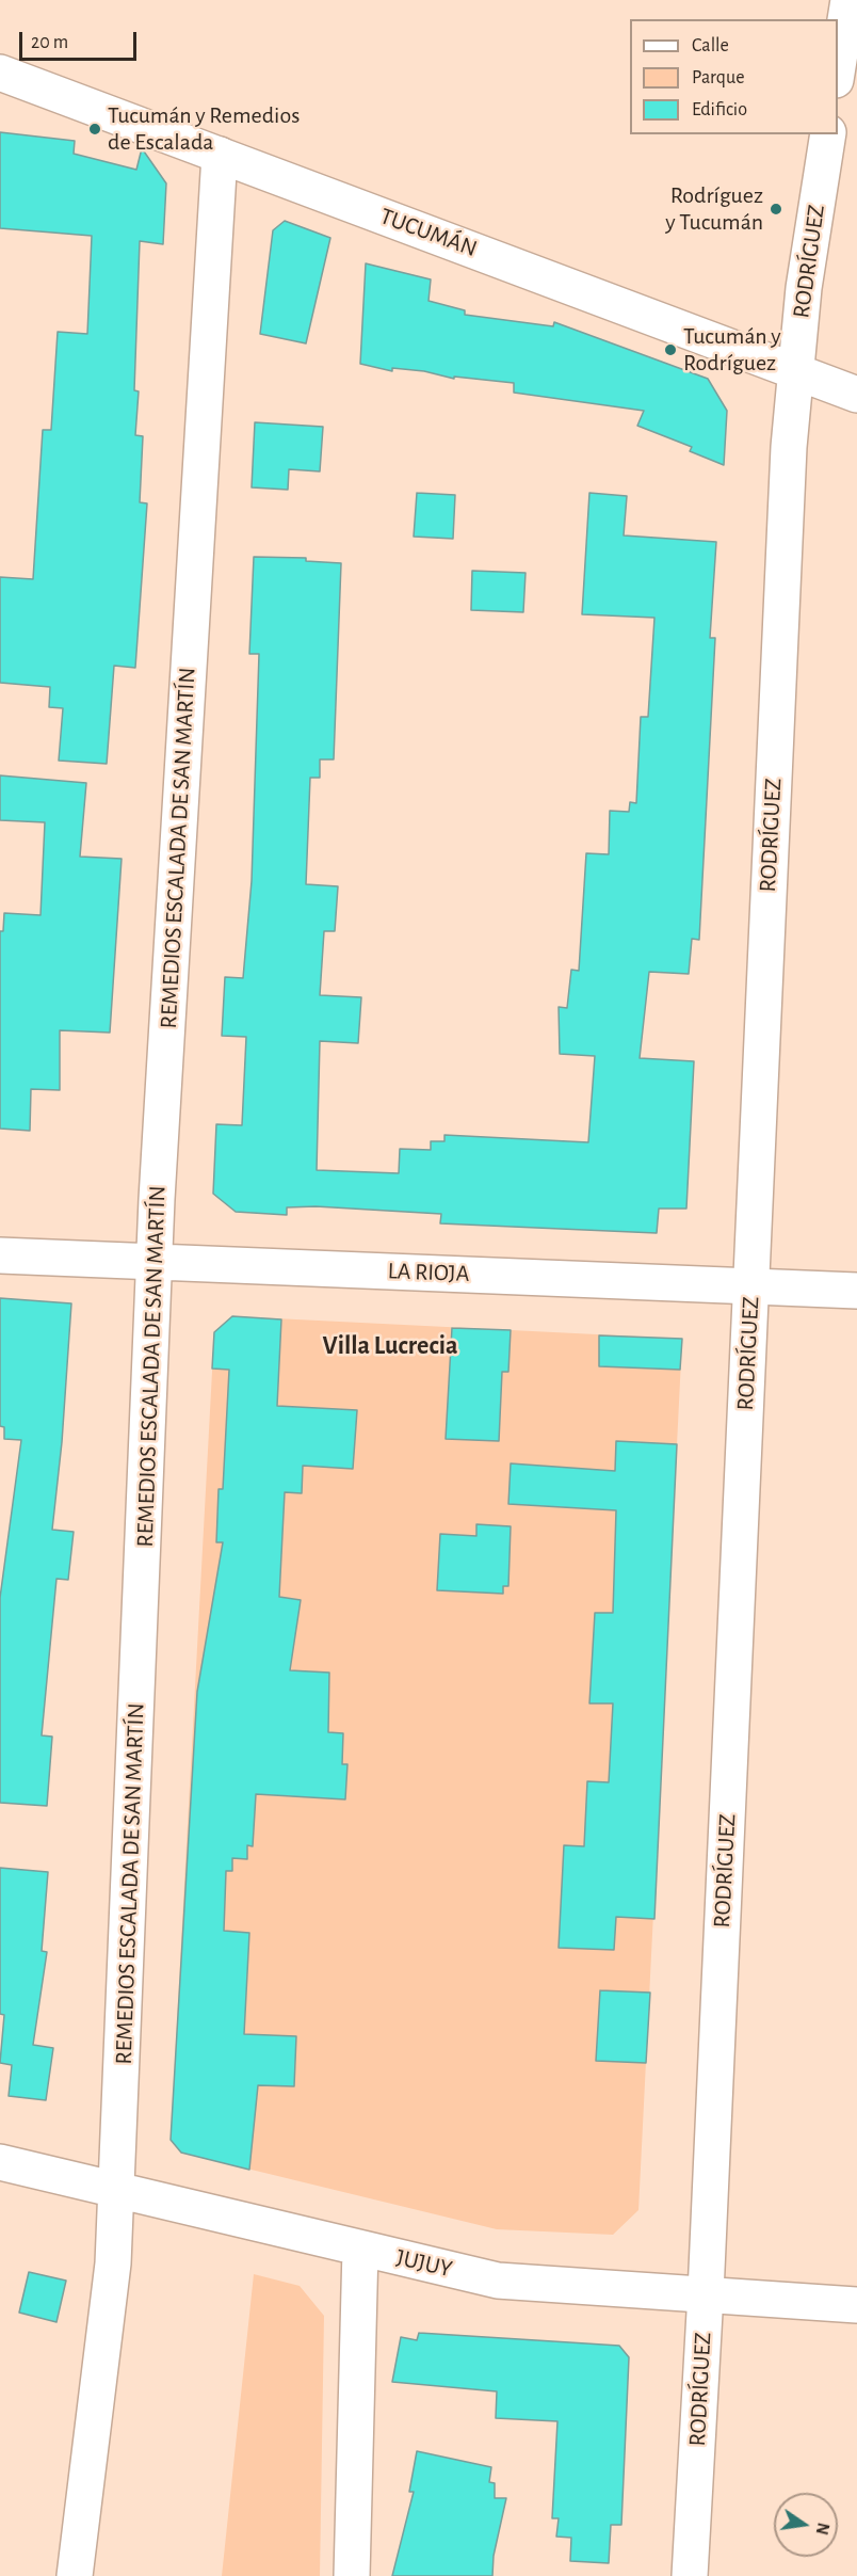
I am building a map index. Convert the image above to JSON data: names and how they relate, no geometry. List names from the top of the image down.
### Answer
{
  "streets": {
    "street": [
      "TUCUMÁN",
      "RODRÍGUEZ",
      "REMEDIOS ESCALADA DE SAN MARTÍN",
      "LA RIOJA",
      "JUJUY"
    ]
  },
  "crossings": [
    ["TUCUMÁN", "RODRÍGUEZ"],
    ["TUCUMÁN", "REMEDIOS ESCALADA DE SAN MARTÍN"],
    ["RODRÍGUEZ", "LA RIOJA"],
    ["RODRÍGUEZ", "JUJUY"],
    ["REMEDIOS ESCALADA DE SAN MARTÍN", "LA RIOJA"],
    ["REMEDIOS ESCALADA DE SAN MARTÍN", "JUJUY"]
  ],
  "districts": ["Villa Lucrecia"],
  "places": ["Tucumán y Remedios de Escalada", "Rodríguez y Tucumán", "Tucumán y Rodríguez"],
  "legend": ["Calle", "Parque", "Edificio"],
  "scale_bar": "20 m",
  "north": "right"
}
